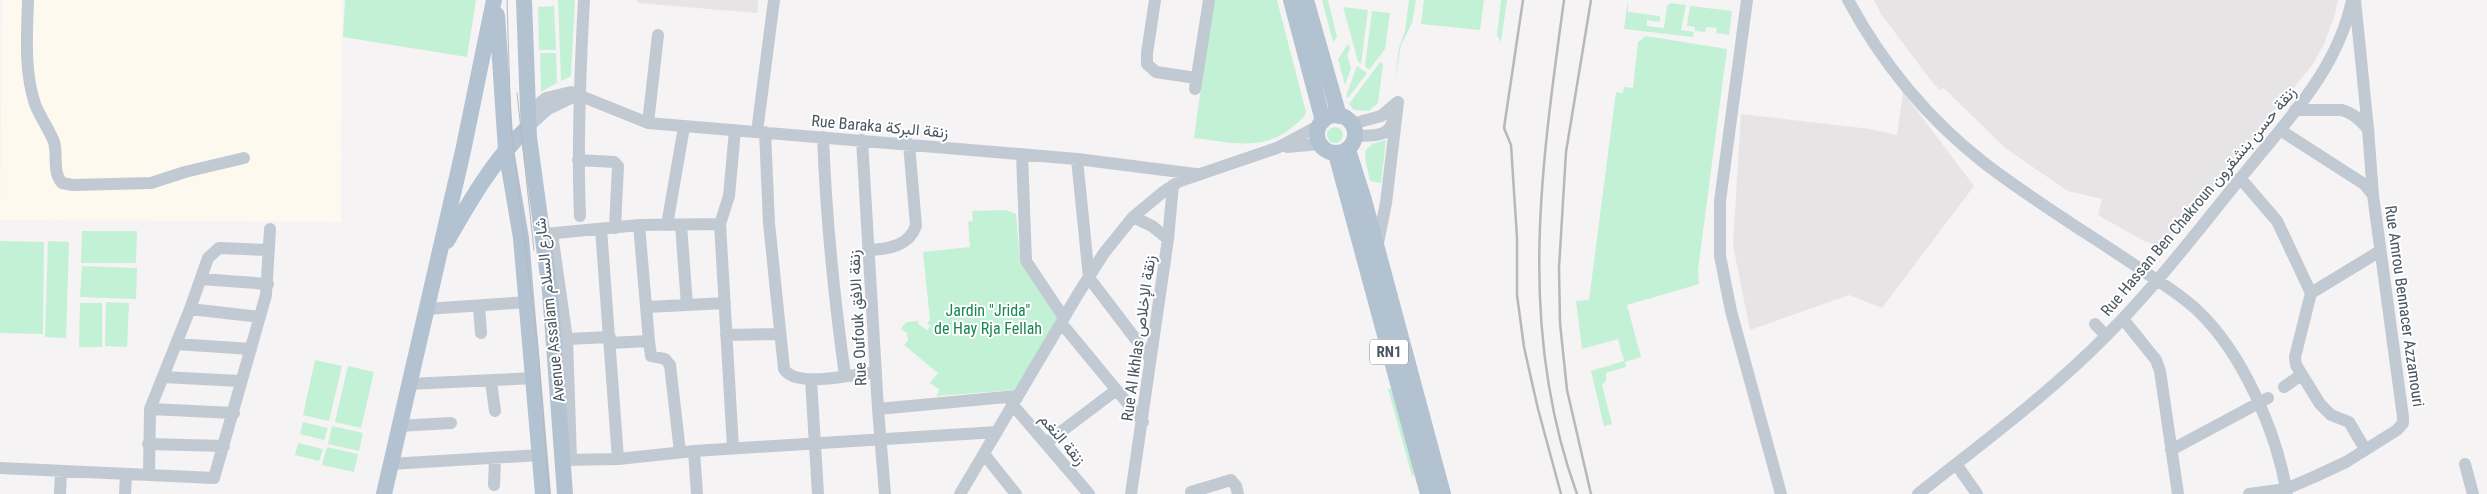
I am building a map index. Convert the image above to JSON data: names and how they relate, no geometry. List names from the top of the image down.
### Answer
{
  "streets": {
    "main road": ["Avenue Assalam شارع السلام", "RN1"],
    "street": [
      "Rue Baraka زنقة البركة",
      "Rue Hassan Ben Chakroun زنقة حسن بنشقرون",
      "Rue Amrou Bennacer Azzamouri",
      "Rue Oufouk زنقة الافق",
      "Rue Al Ikhlas زنقة الإخلاص",
      "زنقة النغم"
    ]
  },
  "crossings": [
    ["Rue Baraka زنقة البركة", "Rue Oufouk زنقة الافق"],
    ["Rue Hassan Ben Chakroun زنقة حسن بنشقرون", "Rue Amrou Bennacer Azzamouri"]
  ],
  "parks": ["Jardin \"Jrida\" de Hay Rja Fellah"]
}
